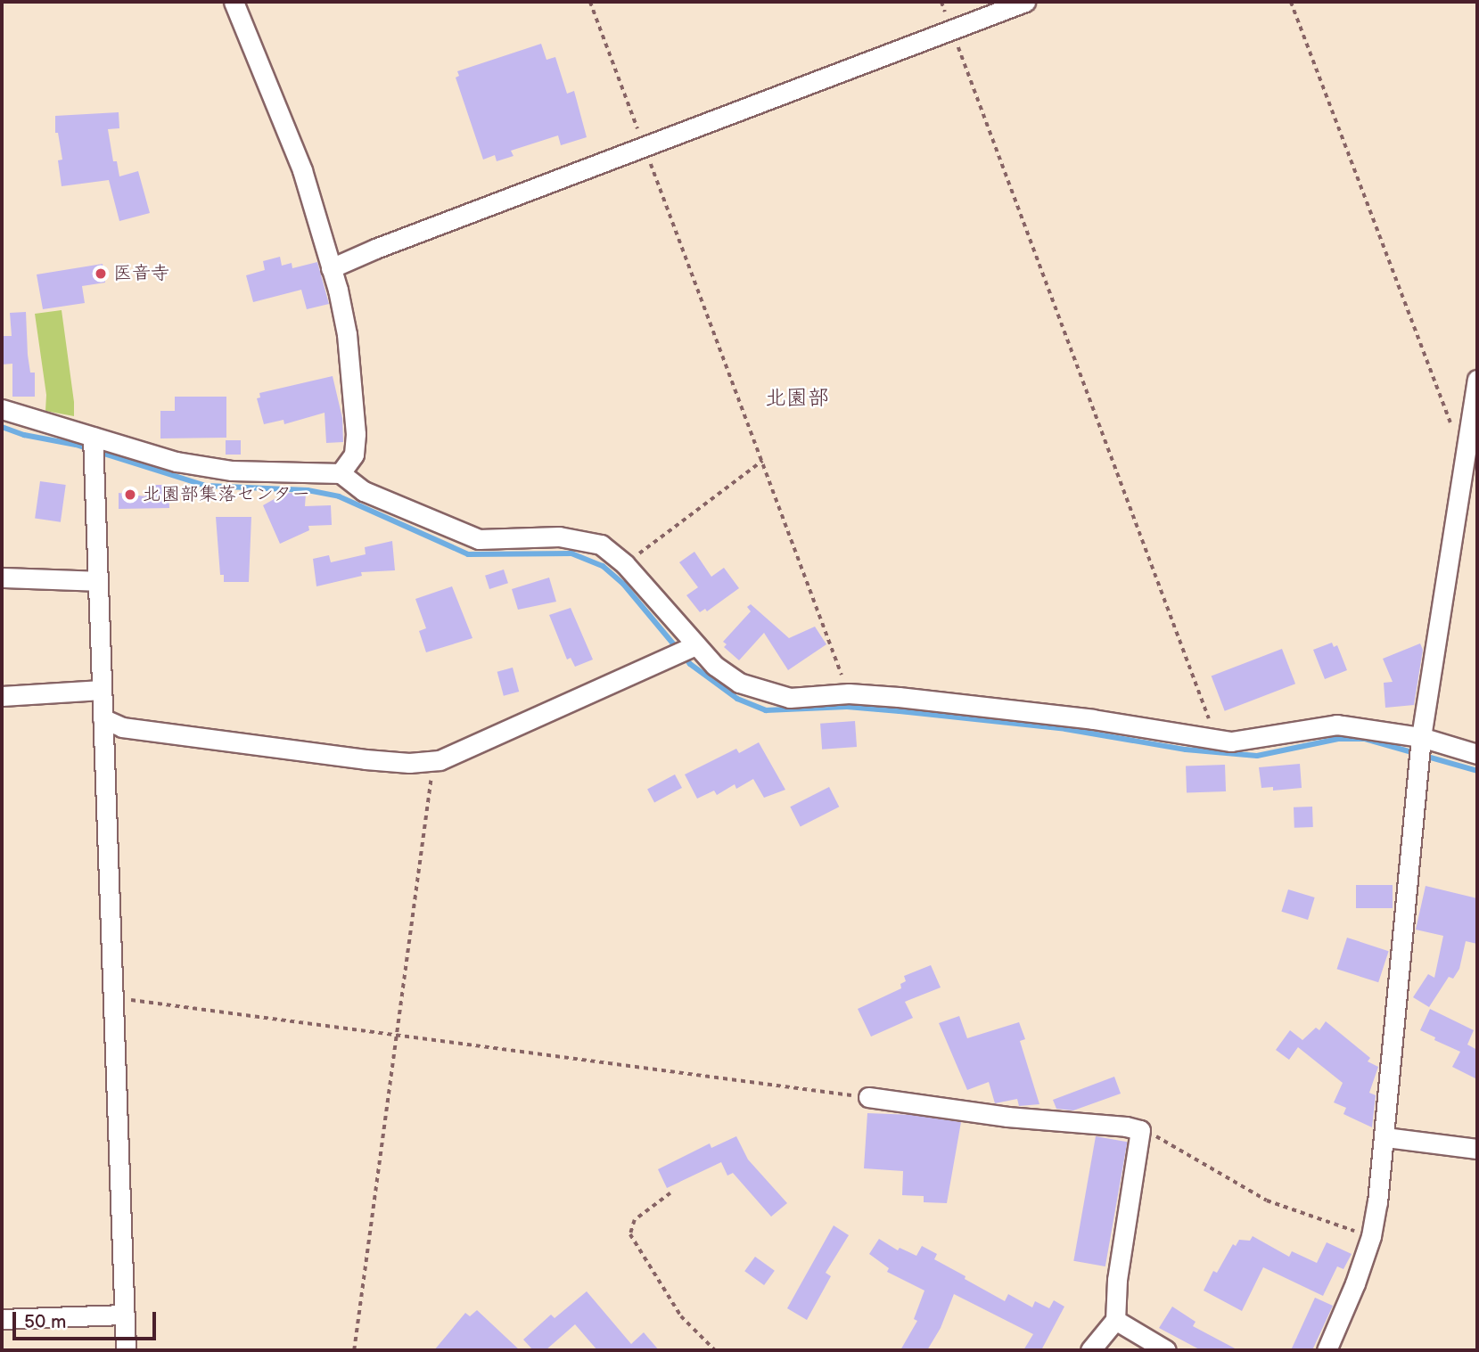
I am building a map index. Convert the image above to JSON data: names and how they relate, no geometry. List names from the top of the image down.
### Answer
{
  "districts": ["北園部"],
  "places": ["医音寺", "北園部集落センター"],
  "scale_bar": "50 m"
}
